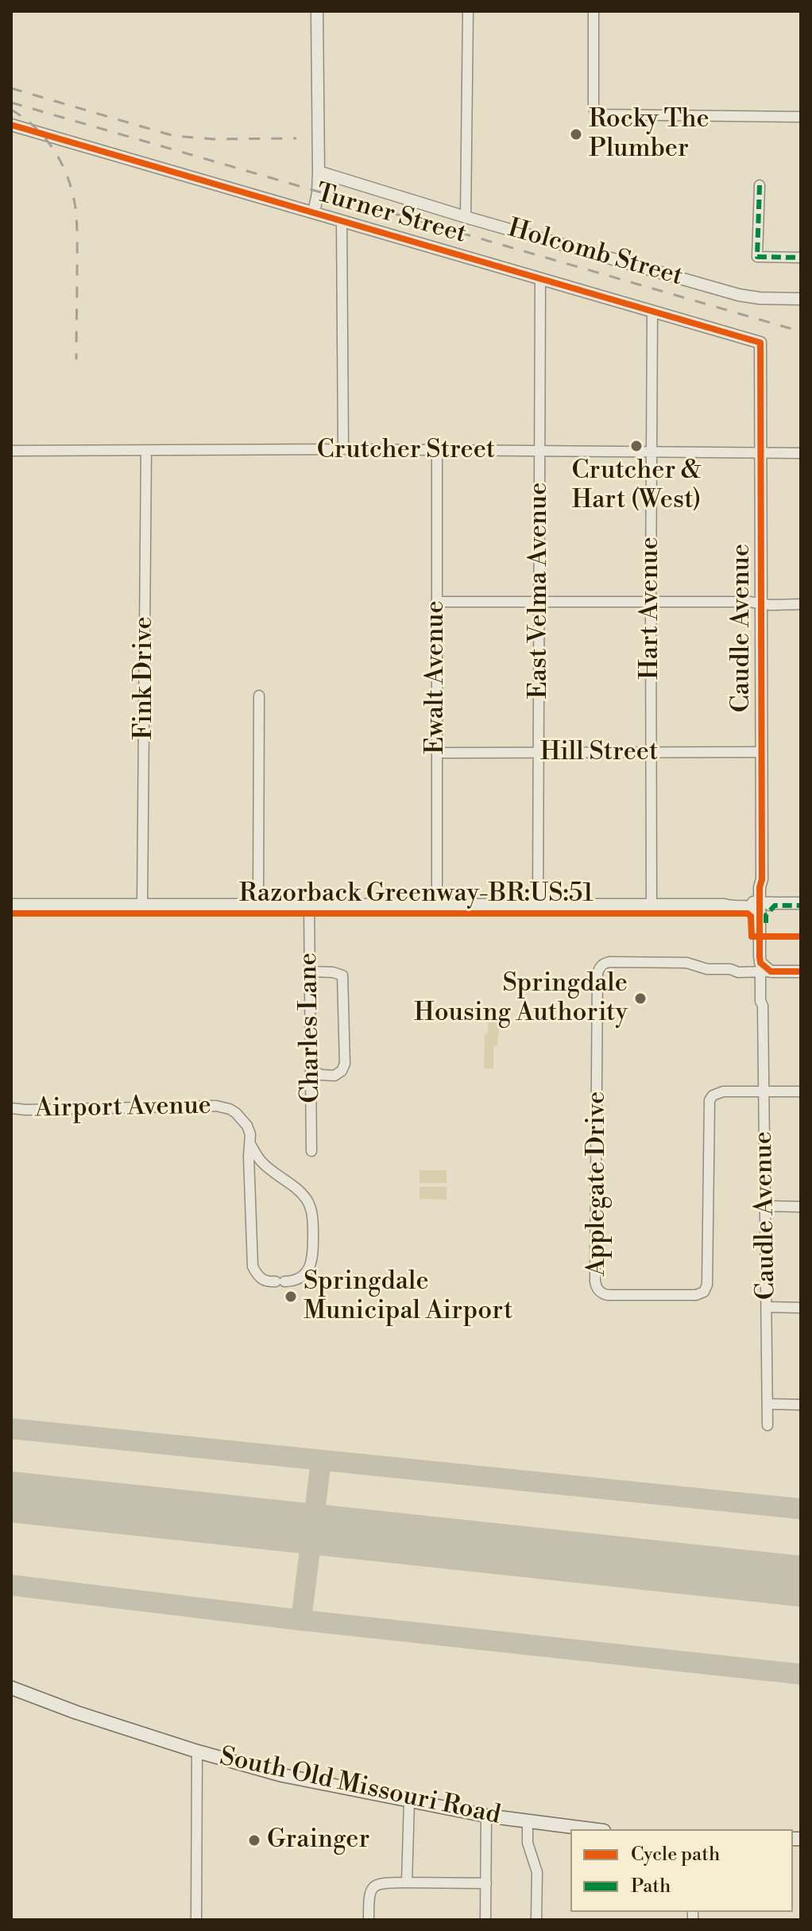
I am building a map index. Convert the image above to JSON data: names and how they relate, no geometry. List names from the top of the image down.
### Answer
{
  "streets": {
    "main road": ["South Old Missouri Road"],
    "street": [
      "Turner Street",
      "Holcomb Street",
      "Crutcher Street",
      "East Velma Avenue",
      "Hart Avenue",
      "Caudle Avenue",
      "Ewalt Avenue",
      "Fink Drive",
      "Hill Street",
      "Charles Lane",
      "Airport Avenue",
      "Applegate Drive"
    ],
    "cycle path": ["Razorback Greenway-BR:US:51"]
  },
  "crossings": [
    ["Turner Street", "East Velma Avenue"],
    ["Turner Street", "Hart Avenue"],
    ["Turner Street", "Caudle Avenue"],
    ["Crutcher Street", "East Velma Avenue"],
    ["Crutcher Street", "Hart Avenue"],
    ["Crutcher Street", "Caudle Avenue"],
    ["Crutcher Street", "Ewalt Avenue"],
    ["Crutcher Street", "Fink Drive"],
    ["East Velma Avenue", "Hill Street"],
    ["Hart Avenue", "Hill Street"],
    ["Caudle Avenue", "Hill Street"],
    ["Caudle Avenue", "Applegate Drive"],
    ["Ewalt Avenue", "Hill Street"]
  ],
  "places": [
    "Rocky The Plumber",
    "Crutcher & Hart (West)",
    "Springdale Housing Authority",
    "Springdale Municipal Airport",
    "Grainger"
  ],
  "legend": ["Cycle path", "Path"]
}
